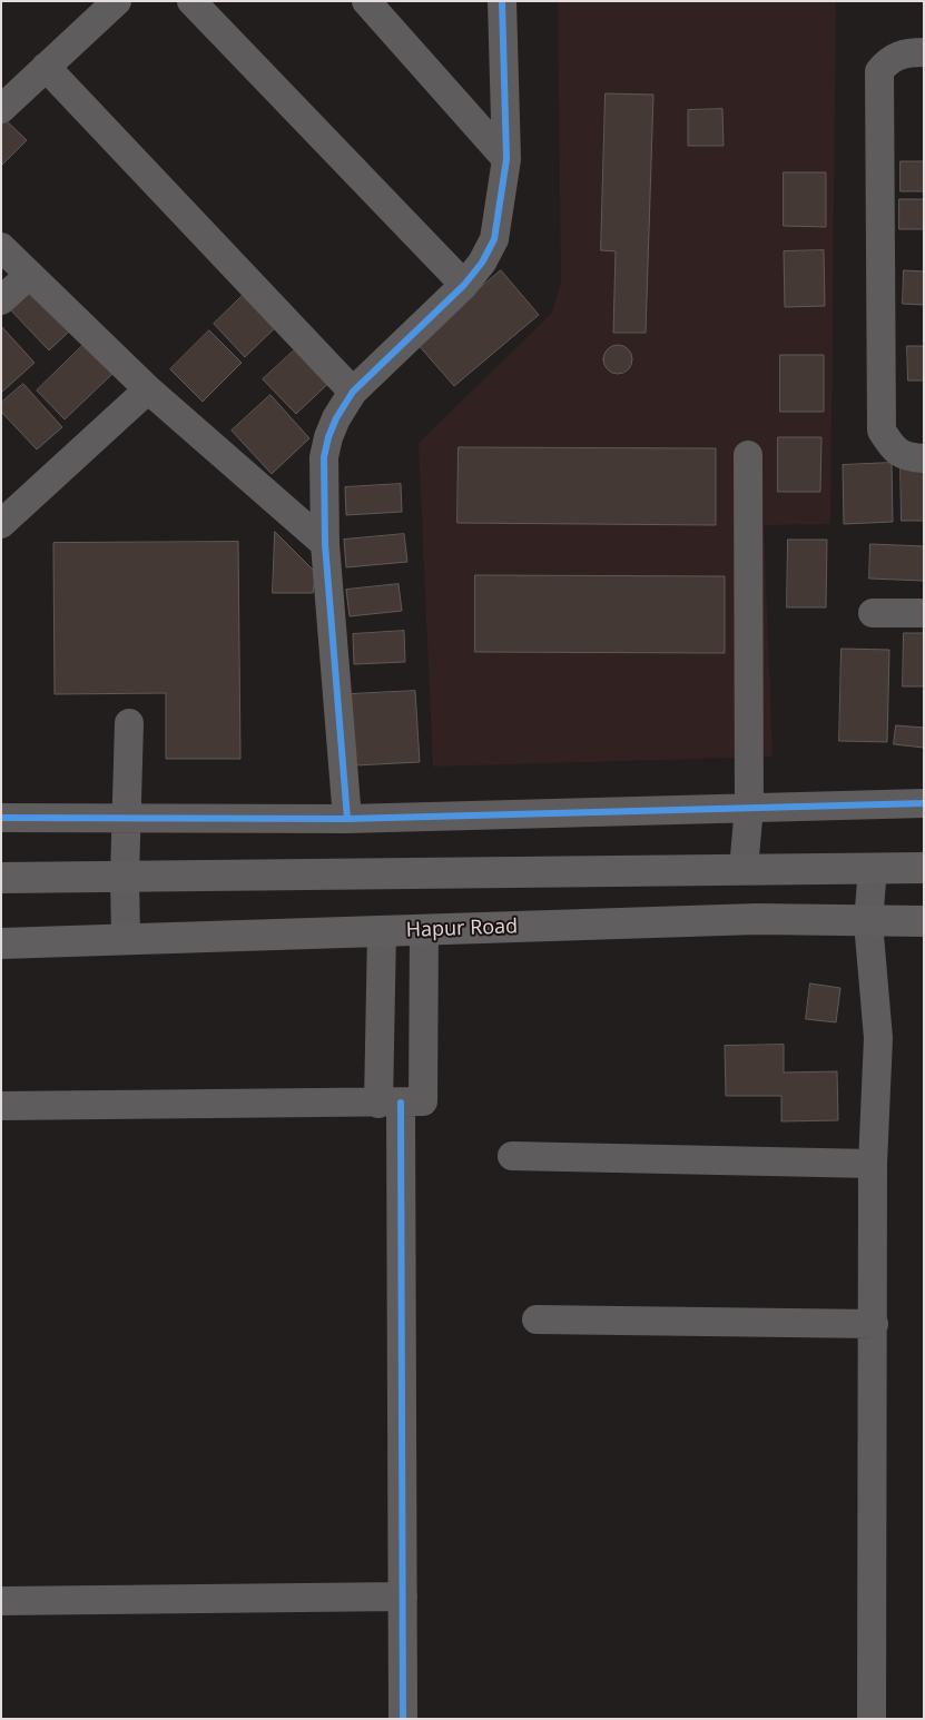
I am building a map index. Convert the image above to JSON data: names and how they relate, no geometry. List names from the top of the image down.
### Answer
{
  "streets": {
    "main road": ["Hapur Road"]
  }
}
